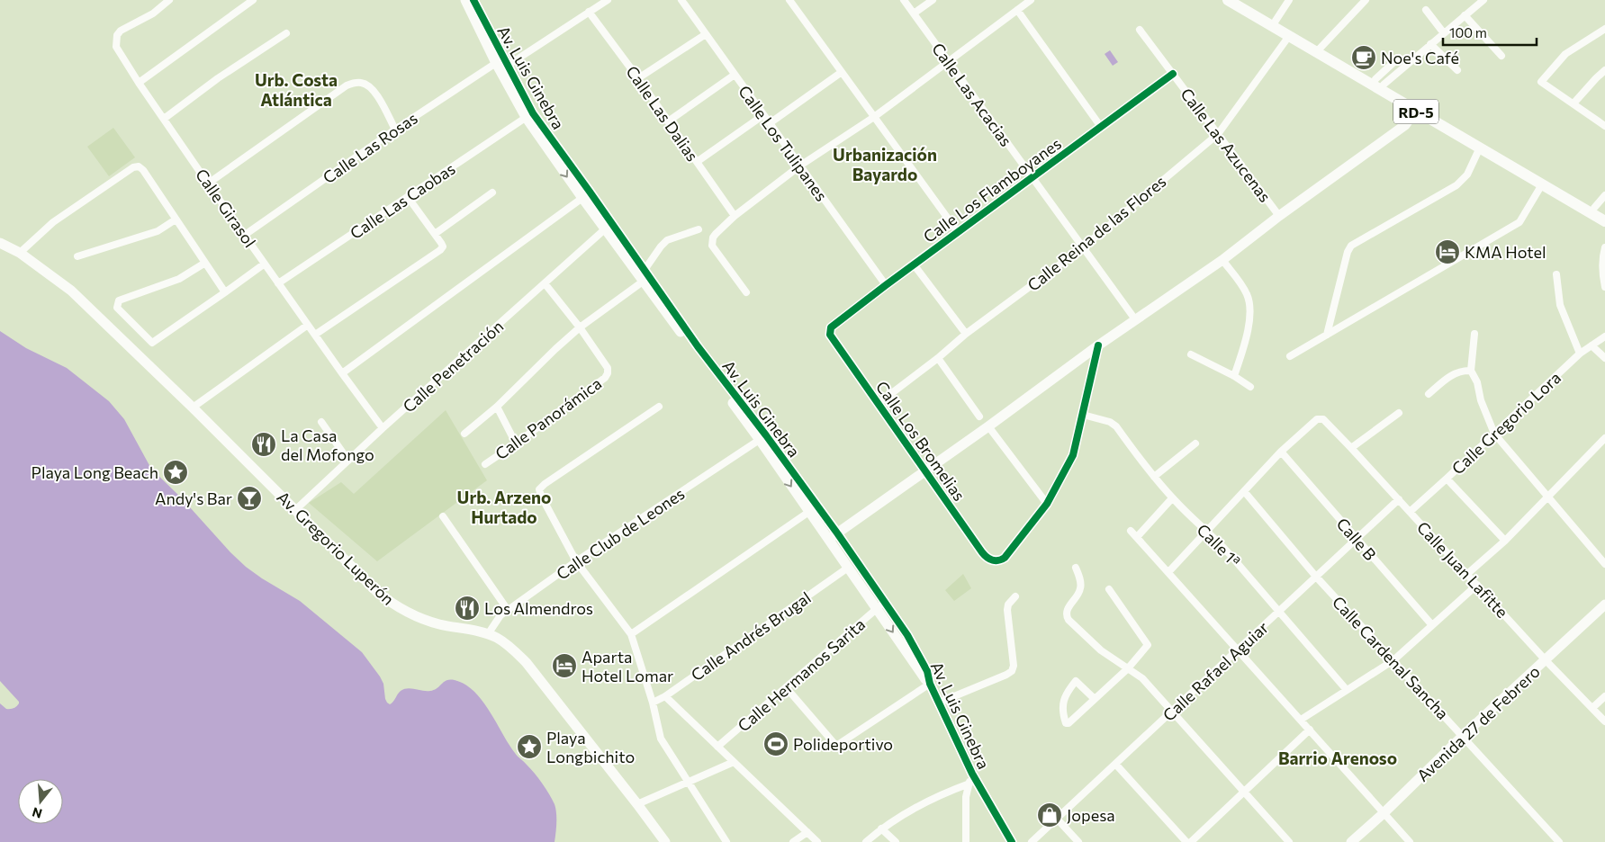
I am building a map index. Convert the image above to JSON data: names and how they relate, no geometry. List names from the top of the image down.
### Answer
{
  "streets": {
    "main road": ["RD-5"],
    "street": [
      "Av. Luis Ginebra",
      "Calle Las Acacias",
      "Calle Las Dalias",
      "Calle Los Tulipanes",
      "Calle Las Azucenas",
      "Calle Las Rosas",
      "Calle Los Flamboyanes",
      "Calle Las Caobas",
      "Calle Girasol",
      "Calle Reina de las Flores",
      "Calle Penetración",
      "Calle Panorámica",
      "Calle Gregorio Lora",
      "Calle Los Bromelias",
      "Calle Club de Leones",
      "Calle B",
      "Calle 1ª",
      "Av. Gregorio Luperón",
      "Calle Juan Lafitte",
      "Calle Andrés Brugal",
      "Calle Cardenal Sancha",
      "Calle Rafael Aguiar",
      "Calle Hermanos Sarita",
      "Avenida 27 de Febrero"
    ]
  },
  "crossings": [
    ["Av. Luis Ginebra", "Calle Las Rosas"],
    ["Av. Luis Ginebra", "Calle Las Caobas"],
    ["Av. Luis Ginebra", "Calle Penetración"],
    ["Av. Luis Ginebra", "Calle Club de Leones"],
    ["Av. Luis Ginebra", "Calle Andrés Brugal"],
    ["Av. Luis Ginebra", "Calle Hermanos Sarita"],
    ["Calle Las Acacias", "Calle Los Flamboyanes"],
    ["Calle Las Acacias", "Calle Reina de las Flores"],
    ["RD-5", "Calle Reina de las Flores"],
    ["Calle Las Dalias", "Calle Las Rosas"],
    ["Calle Los Tulipanes", "Calle Los Flamboyanes"],
    ["Calle Las Azucenas", "Calle Los Flamboyanes"],
    ["Calle Las Azucenas", "Calle Reina de las Flores"],
    ["Calle Las Rosas", "Calle Girasol"],
    ["Calle Los Flamboyanes", "Calle Los Bromelias"],
    ["Calle Las Caobas", "Calle Girasol"],
    ["Calle Girasol", "Calle Penetración"],
    ["Calle Reina de las Flores", "Calle Los Bromelias"],
    ["Calle Penetración", "Calle Panorámica"],
    ["Calle Penetración", "Av. Gregorio Luperón"],
    ["Calle Gregorio Lora", "Calle Juan Lafitte"],
    ["Calle Club de Leones", "Av. Gregorio Luperón"],
    ["Calle B", "Calle Juan Lafitte"],
    ["Calle B", "Calle Rafael Aguiar"],
    ["Calle 1ª", "Calle Rafael Aguiar"],
    ["Calle Juan Lafitte", "Calle Rafael Aguiar"],
    ["Calle Juan Lafitte", "Avenida 27 de Febrero"],
    ["Calle Cardenal Sancha", "Calle Rafael Aguiar"],
    ["Calle Cardenal Sancha", "Avenida 27 de Febrero"]
  ],
  "districts": [
    "Urb. Costa Atlántica",
    "Urbanización Bayardo",
    "Urb. Arzeno Hurtado",
    "Barrio Arenoso"
  ],
  "places": {
    "cafe": ["Noe's Café"],
    "hotel": ["KMA Hotel", "Aparta Hotel Lomar"],
    "restaurant": ["La Casa del Mofongo", "Los Almendros"],
    "place": ["Playa Long Beach", "Playa Longbichito"],
    "bar": ["Andy's Bar"],
    "sports": ["Polideportivo"],
    "shop": ["Jopesa"]
  },
  "scale_bar": "100 m",
  "north": "bottom"
}
